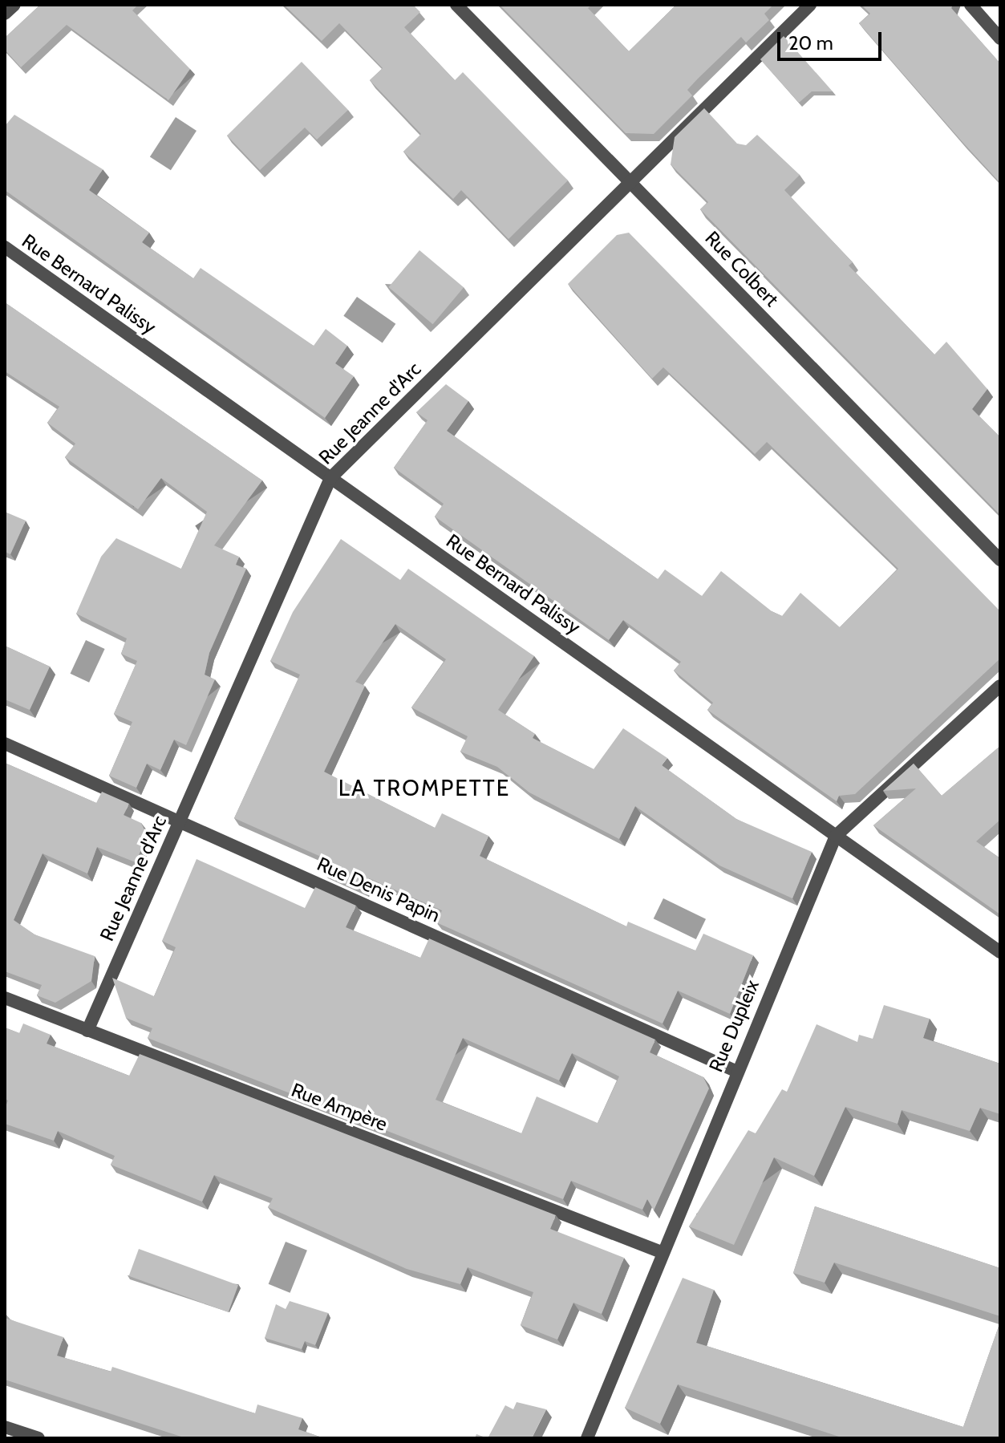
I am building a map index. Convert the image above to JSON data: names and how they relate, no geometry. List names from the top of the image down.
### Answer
{
  "streets": {
    "street": [
      "Rue Colbert",
      "Rue Bernard Palissy",
      "Rue Jeanne d'Arc",
      "Rue Denis Papin",
      "Rue Dupleix",
      "Rue Ampère"
    ]
  },
  "crossings": [
    ["Rue Colbert", "Rue Jeanne d'Arc"],
    ["Rue Bernard Palissy", "Rue Jeanne d'Arc"],
    ["Rue Bernard Palissy", "Rue Dupleix"],
    ["Rue Jeanne d'Arc", "Rue Denis Papin"],
    ["Rue Jeanne d'Arc", "Rue Ampère"],
    ["Rue Denis Papin", "Rue Dupleix"],
    ["Rue Dupleix", "Rue Ampère"]
  ],
  "districts": ["LA TROMPETTE"],
  "scale_bar": "20 m"
}
